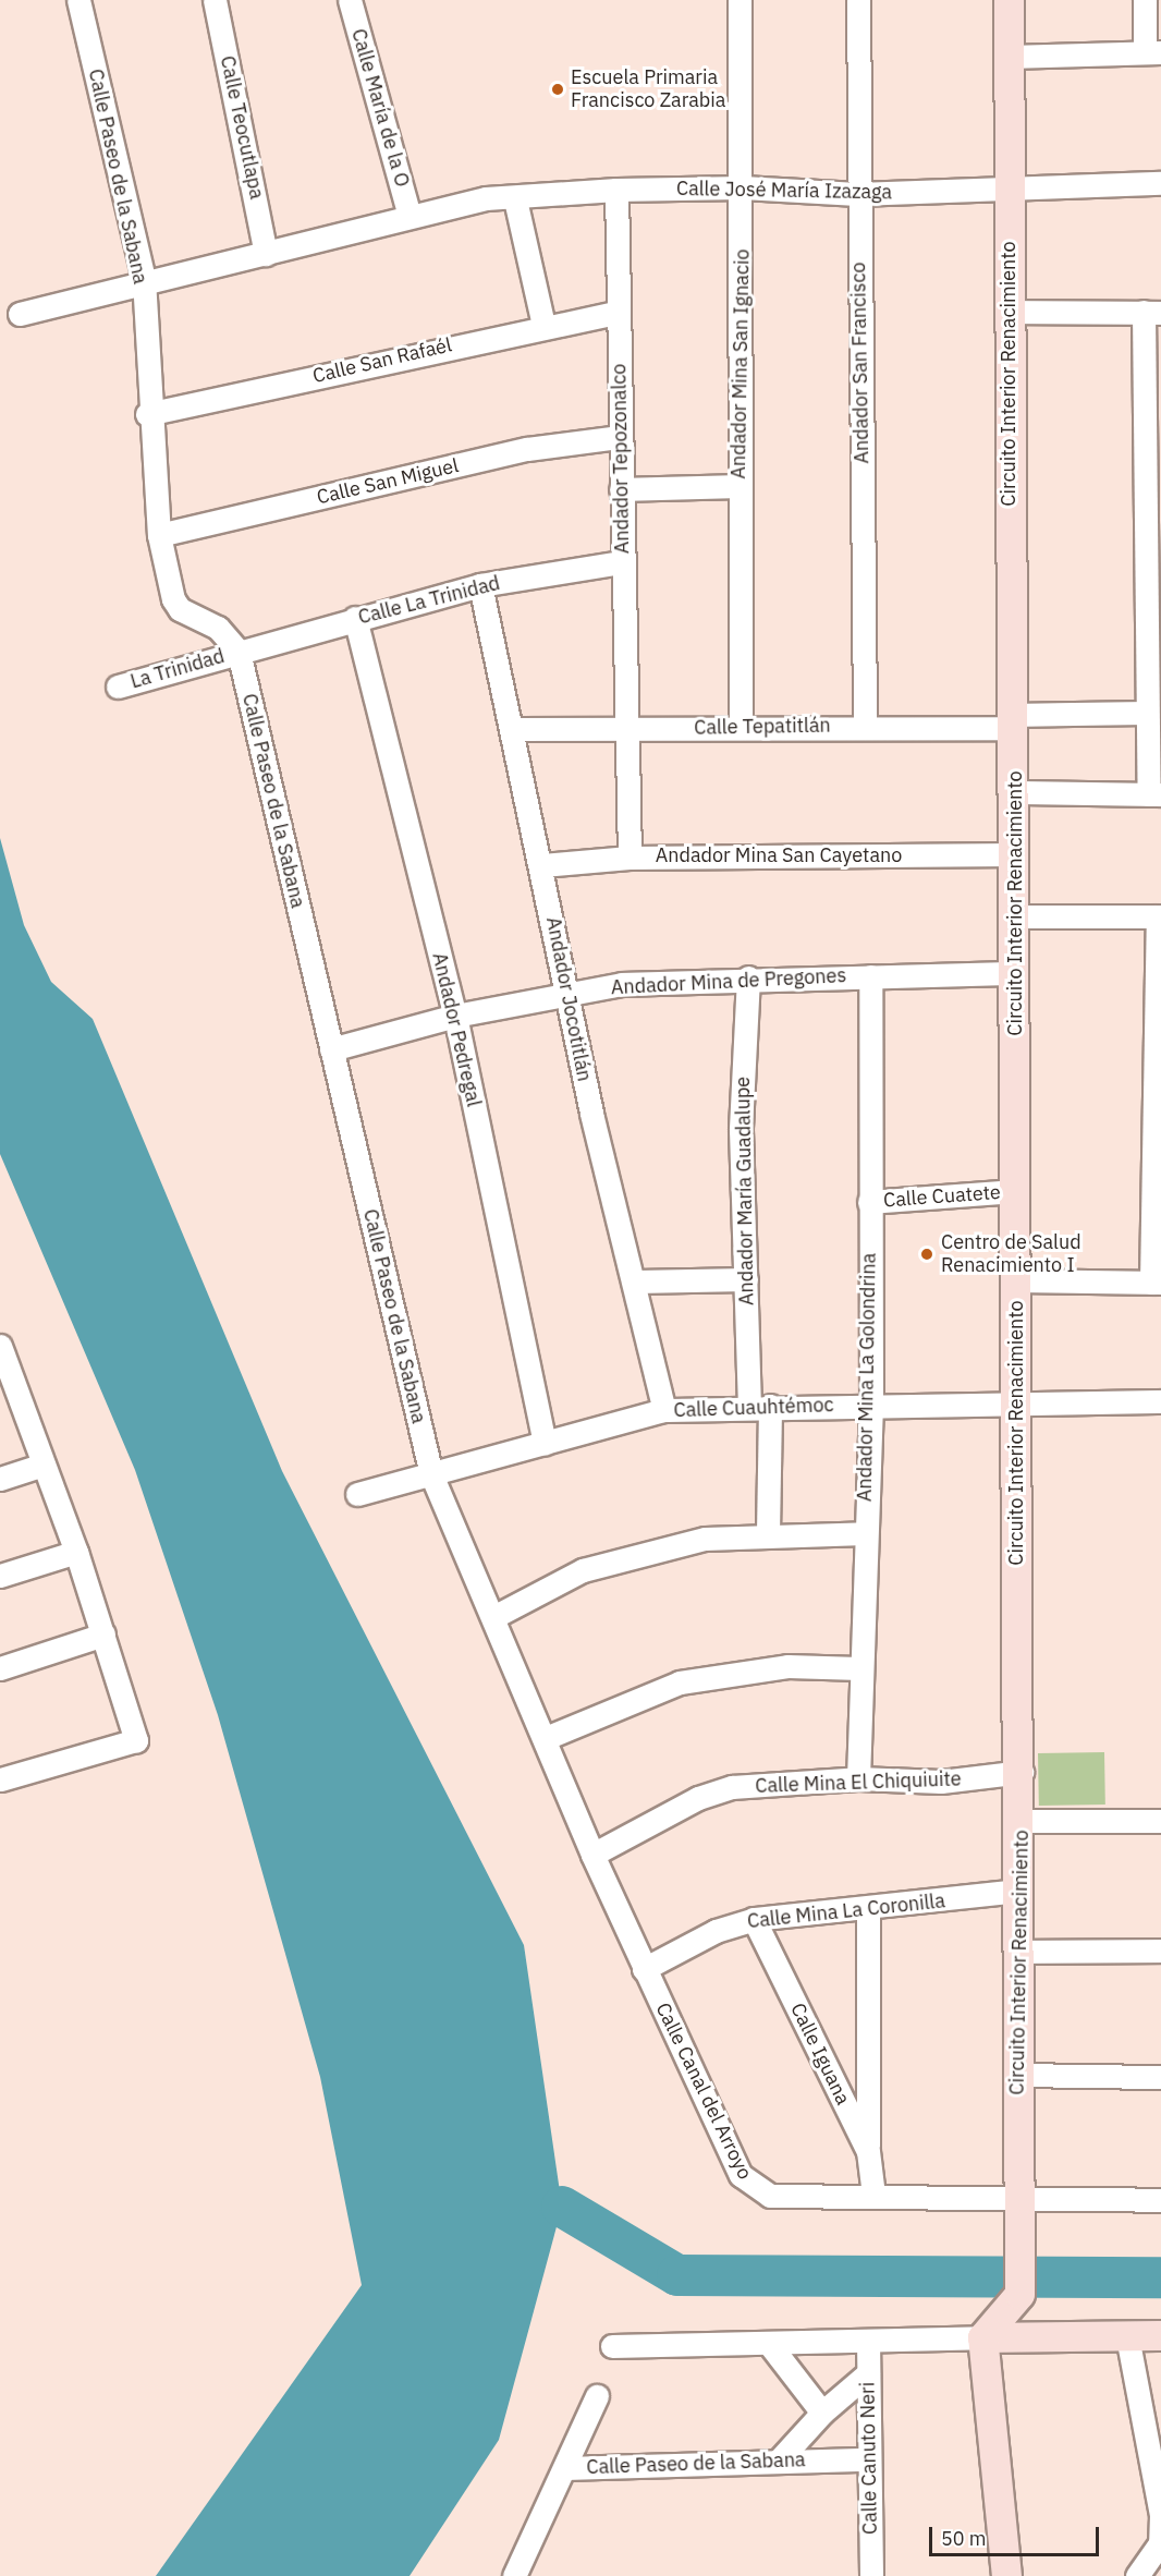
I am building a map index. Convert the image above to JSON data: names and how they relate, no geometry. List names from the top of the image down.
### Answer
{
  "streets": {
    "main road": ["Circuito Interior Renacimiento"],
    "street": [
      "Calle María de la O",
      "Calle Teocutlapa",
      "Calle Paseo de la Sabana",
      "Calle José María Izazaga",
      "Calle San Rafaél",
      "Andador San Francisco",
      "Andador Mina San Ignacio",
      "Andador Tepozonalco",
      "Calle San Miguel",
      "Calle La Trinidad",
      "La Trinidad",
      "Calle Tepatitlán",
      "Andador Mina San Cayetano",
      "Andador Mina de Pregones",
      "Andador Jocotitlán",
      "Andador Pedregal",
      "Andador María Guadalupe",
      "Calle Cuatete",
      "Andador Mina La Golondrina",
      "Calle Cuauhtémoc",
      "Calle Mina El Chiquiuite",
      "Calle Mina La Coronilla",
      "Calle Iguana",
      "Calle Canal del Arroyo",
      "Calle Canuto Neri"
    ]
  },
  "crossings": [
    ["Calle María de la O", "Calle José María Izazaga"],
    ["Calle Teocutlapa", "Calle José María Izazaga"],
    ["Calle Paseo de la Sabana", "Calle José María Izazaga"],
    ["Calle Paseo de la Sabana", "Calle San Rafaél"],
    ["Calle Paseo de la Sabana", "Calle San Miguel"],
    ["Calle Paseo de la Sabana", "Calle La Trinidad"],
    ["Calle Paseo de la Sabana", "La Trinidad"],
    ["Calle Paseo de la Sabana", "Andador Mina de Pregones"],
    ["Calle Paseo de la Sabana", "Calle Cuauhtémoc"],
    ["Calle Paseo de la Sabana", "Calle Canal del Arroyo"],
    ["Calle Paseo de la Sabana", "Calle Canuto Neri"],
    ["Calle José María Izazaga", "Andador San Francisco"],
    ["Calle José María Izazaga", "Andador Mina San Ignacio"],
    ["Calle José María Izazaga", "Circuito Interior Renacimiento"],
    ["Calle José María Izazaga", "Andador Tepozonalco"],
    ["Calle San Rafaél", "Andador Tepozonalco"],
    ["Andador San Francisco", "Calle Tepatitlán"],
    ["Andador Mina San Ignacio", "Calle Tepatitlán"],
    ["Circuito Interior Renacimiento", "Calle Tepatitlán"],
    ["Circuito Interior Renacimiento", "Andador Mina San Cayetano"],
    ["Circuito Interior Renacimiento", "Andador Mina de Pregones"],
    ["Circuito Interior Renacimiento", "Calle Cuatete"],
    ["Circuito Interior Renacimiento", "Calle Cuauhtémoc"],
    ["Circuito Interior Renacimiento", "Calle Mina El Chiquiuite"],
    ["Circuito Interior Renacimiento", "Calle Mina La Coronilla"],
    ["Circuito Interior Renacimiento", "Calle Canal del Arroyo"],
    ["Andador Tepozonalco", "Calle San Miguel"],
    ["Andador Tepozonalco", "Calle La Trinidad"],
    ["Andador Tepozonalco", "Calle Tepatitlán"],
    ["Andador Tepozonalco", "Andador Mina San Cayetano"],
    ["Calle La Trinidad", "La Trinidad"],
    ["Calle La Trinidad", "Andador Jocotitlán"],
    ["Calle La Trinidad", "Andador Pedregal"],
    ["Calle Tepatitlán", "Andador Jocotitlán"],
    ["Andador Mina San Cayetano", "Andador Jocotitlán"],
    ["Andador Mina de Pregones", "Andador Jocotitlán"],
    ["Andador Mina de Pregones", "Andador Pedregal"],
    ["Andador Mina de Pregones", "Andador María Guadalupe"],
    ["Andador Mina de Pregones", "Andador Mina La Golondrina"],
    ["Andador Jocotitlán", "Calle Cuauhtémoc"],
    ["Andador Pedregal", "Calle Cuauhtémoc"],
    ["Andador María Guadalupe", "Calle Cuauhtémoc"],
    ["Calle Cuatete", "Andador Mina La Golondrina"],
    ["Andador Mina La Golondrina", "Calle Cuauhtémoc"],
    ["Andador Mina La Golondrina", "Calle Mina El Chiquiuite"],
    ["Calle Mina El Chiquiuite", "Calle Canal del Arroyo"],
    ["Calle Mina La Coronilla", "Calle Iguana"],
    ["Calle Mina La Coronilla", "Calle Canal del Arroyo"],
    ["Calle Iguana", "Calle Canal del Arroyo"]
  ],
  "places": ["Escuela Primaria Francisco Zarabia", "Centro de Salud Renacimiento I"],
  "scale_bar": "50 m"
}
